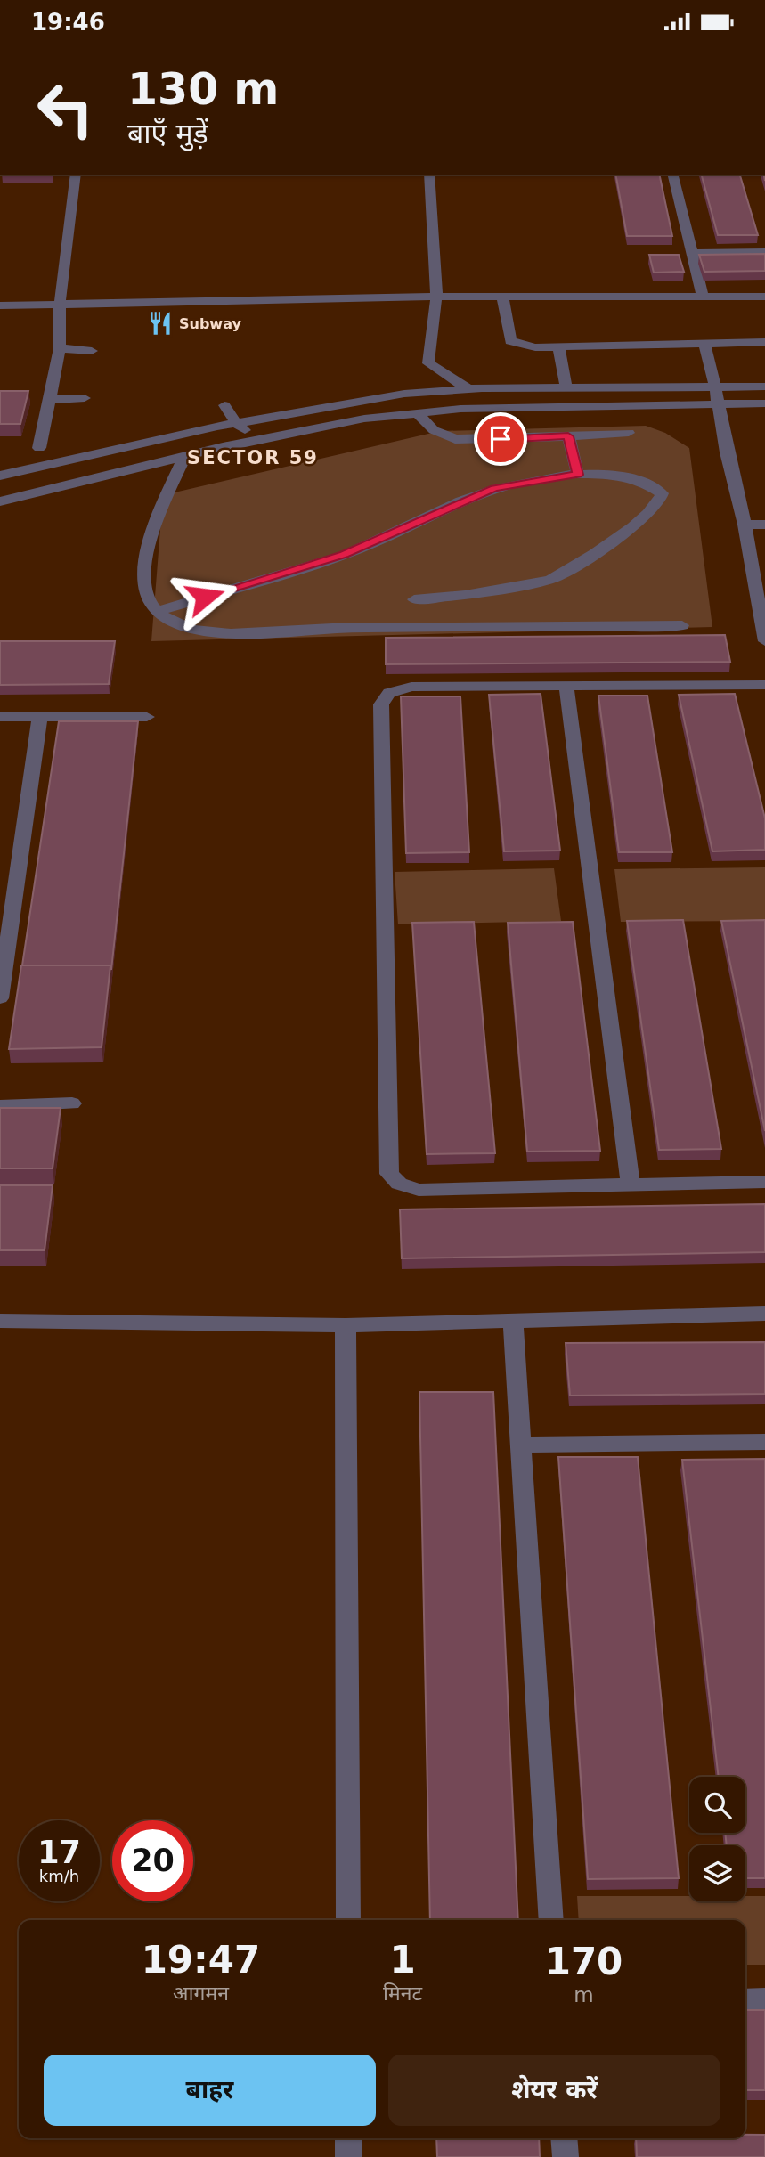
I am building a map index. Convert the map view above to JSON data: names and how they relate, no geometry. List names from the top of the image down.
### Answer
{
  "districts": ["SECTOR 59"],
  "places": {
    "restaurant": ["Subway"]
  },
  "page": {
    "status": "19:46",
    "turn": ["130 m", "बाएँ मुड़ें"],
    "speed": "17 km/h",
    "limit": "20",
    "eta": [
      "19:47",
      "आगमन",
      "1",
      "मिनट",
      "170",
      "m"
    ],
    "buttons": ["बाहर", "शेयर करें"]
  }
}
